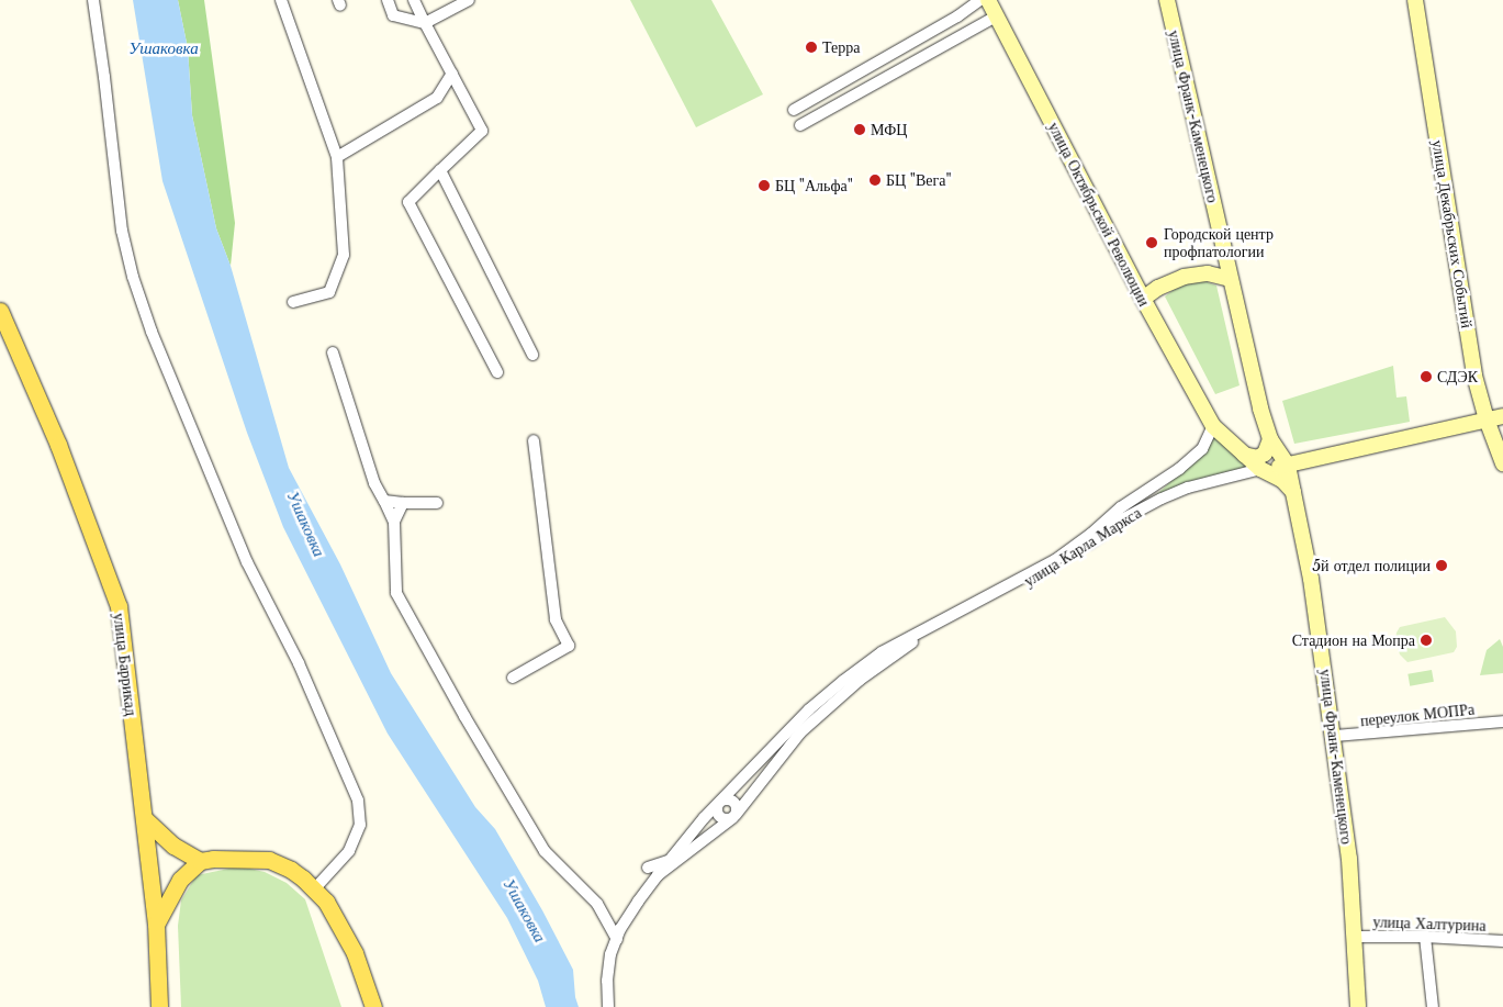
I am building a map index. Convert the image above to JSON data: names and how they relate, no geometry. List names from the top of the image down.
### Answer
{
  "streets": {
    "main road": [
      "улица Франк-Каменецкого",
      "улица Октябрьской Революции",
      "улица Декабрьских Событий",
      "улица Карла Маркса",
      "улица Баррикад"
    ],
    "street": ["переулок МОПРа", "улица Халтурина"]
  },
  "crossings": [
    ["улица Франк-Каменецкого", "улица Октябрьской Революции"],
    ["улица Франк-Каменецкого", "улица Карла Маркса"],
    ["улица Франк-Каменецкого", "переулок МОПРа"],
    ["улица Франк-Каменецкого", "улица Халтурина"],
    ["улица Октябрьской Революции", "улица Карла Маркса"],
    ["улица Декабрьских Событий", "улица Карла Маркса"]
  ],
  "water": ["Ушаковка"],
  "places": [
    "Терра",
    "МФЦ",
    "БЦ \"Вега\"",
    "БЦ \"Альфа\"",
    "Городской центр профпатологии",
    "СДЭК",
    "5й отдел полиции",
    "Стадион на Мопра"
  ]
}
